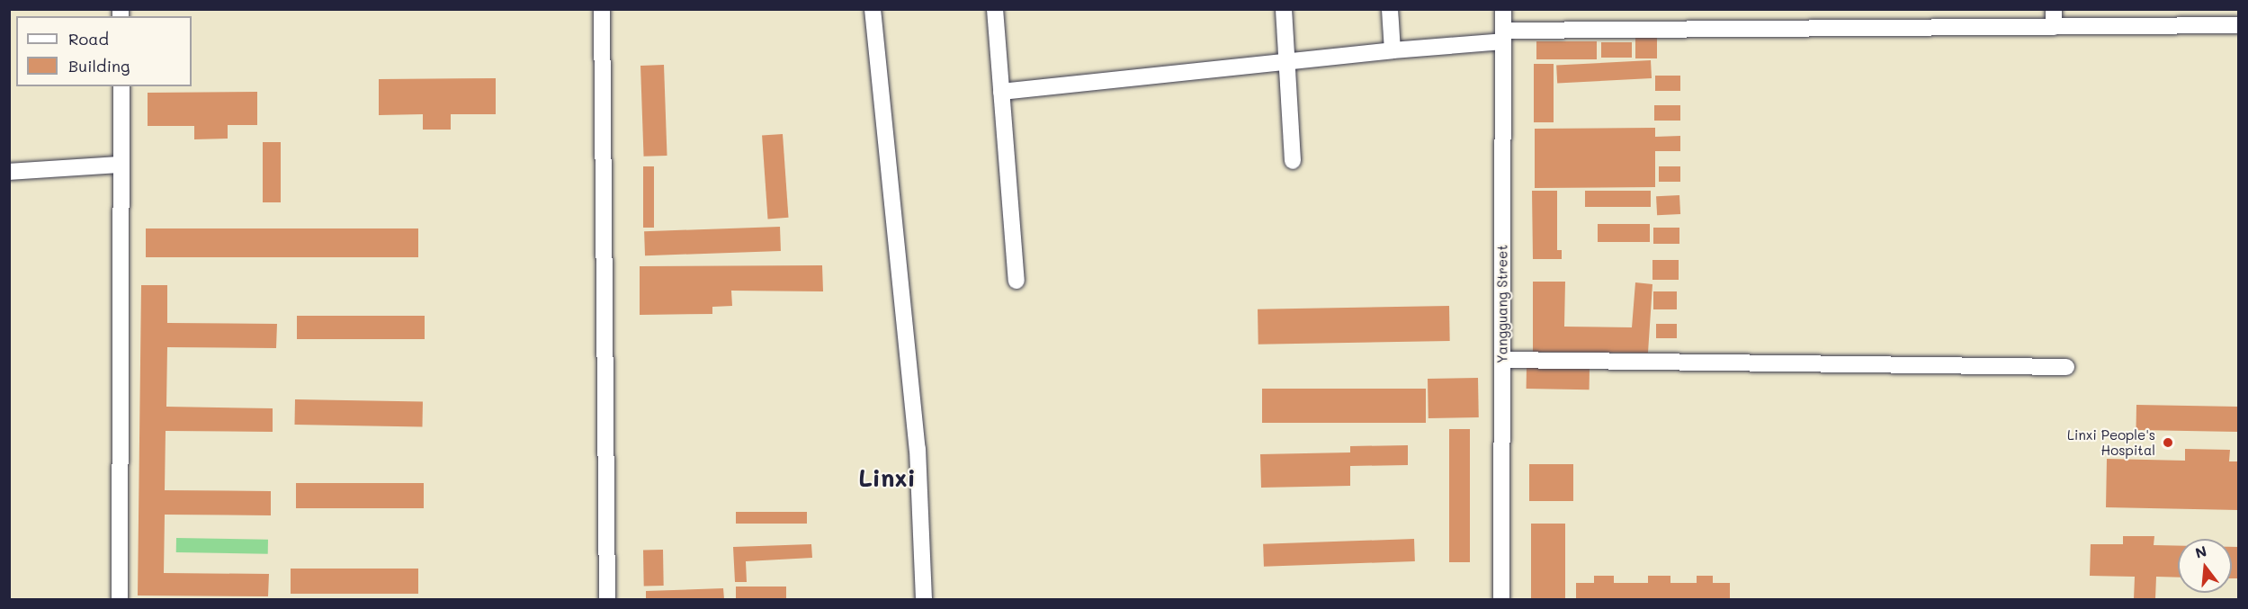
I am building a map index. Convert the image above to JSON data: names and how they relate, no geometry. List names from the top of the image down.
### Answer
{
  "streets": {
    "street": ["Yangguang Street"]
  },
  "districts": ["Linxi"],
  "places": ["Linxi People's Hospital"],
  "legend": ["Road", "Building"],
  "north": "top"
}
